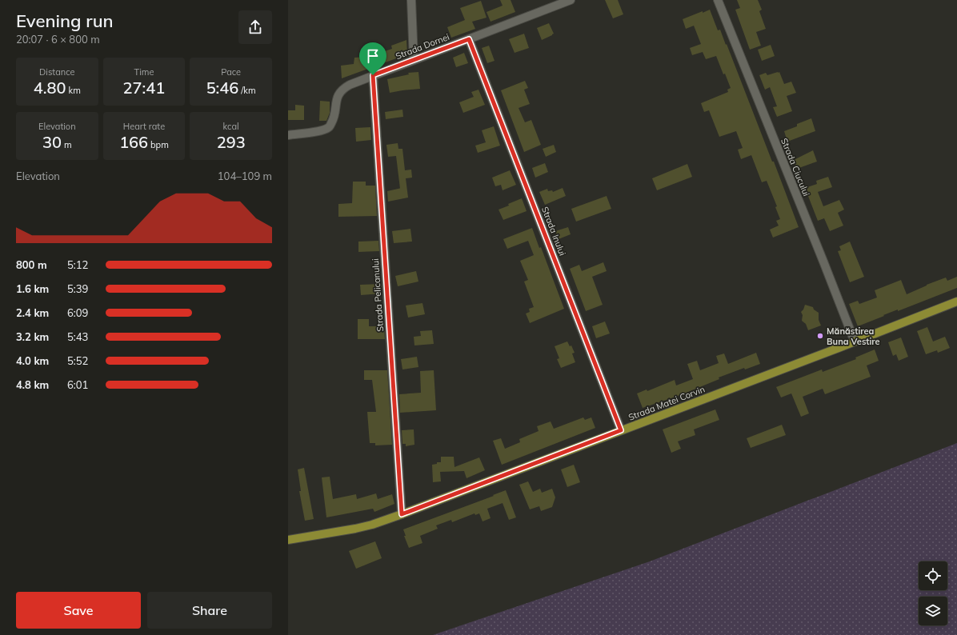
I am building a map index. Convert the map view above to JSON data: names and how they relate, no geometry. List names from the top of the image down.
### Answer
{
  "streets": {
    "main road": ["Strada Matei Corvin"],
    "street": [
      "Strada Dornei",
      "Strada Ciucului",
      "Strada Inului",
      "Strada Pelicanului"
    ]
  },
  "crossings": [
    ["Strada Dornei", "Strada Inului"],
    ["Strada Dornei", "Strada Pelicanului"],
    ["Strada Ciucului", "Strada Matei Corvin"],
    ["Strada Inului", "Strada Matei Corvin"],
    ["Strada Pelicanului", "Strada Matei Corvin"]
  ],
  "places": ["Mănăstirea Buna Vestire"],
  "page": {
    "heading": ["Evening run", "20:07 · 6 × 800 m"],
    "stats": [
      ["Distance", "4.80 km"],
      ["Time", "27:41"],
      ["Pace", "5:46 /km"],
      ["Elevation", "30 m"],
      ["Heart rate", "166 bpm"],
      ["kcal", "293"]
    ],
    "chart": ["Elevation", "104–109 m"],
    "list": [
      {
        "name": "800 m",
        "note": "5:12"
      },
      {
        "name": "1.6 km",
        "note": "5:39"
      },
      {
        "name": "2.4 km",
        "note": "6:09"
      },
      {
        "name": "3.2 km",
        "note": "5:43"
      },
      {
        "name": "4.0 km",
        "note": "5:52"
      },
      {
        "name": "4.8 km",
        "note": "6:01"
      }
    ],
    "buttons": ["Save", "Share"]
  }
}
